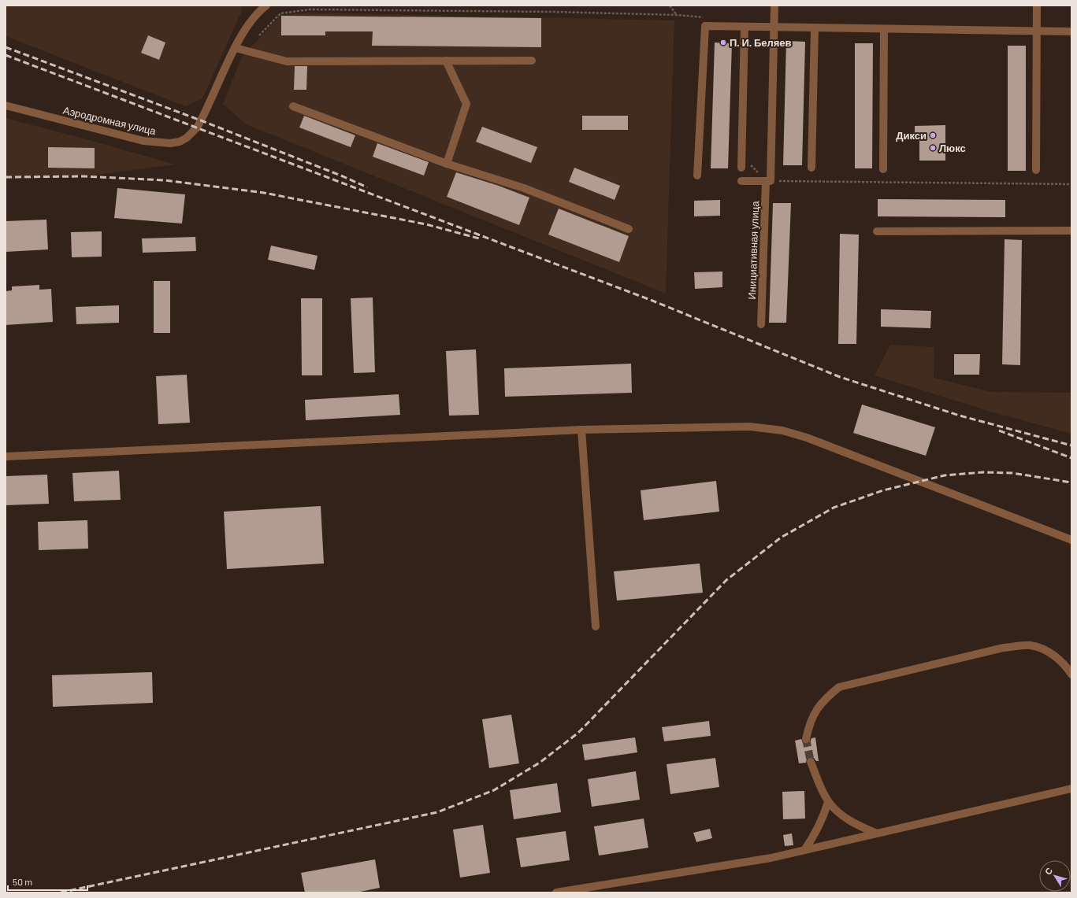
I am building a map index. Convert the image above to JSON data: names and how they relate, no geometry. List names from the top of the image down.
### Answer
{
  "streets": {
    "street": ["Аэродромная улица", "Инициативная улица"]
  },
  "places": ["П. И. Беляев", "Дикси", "Люкс"],
  "scale_bar": "50 m",
  "north": "top left"
}
